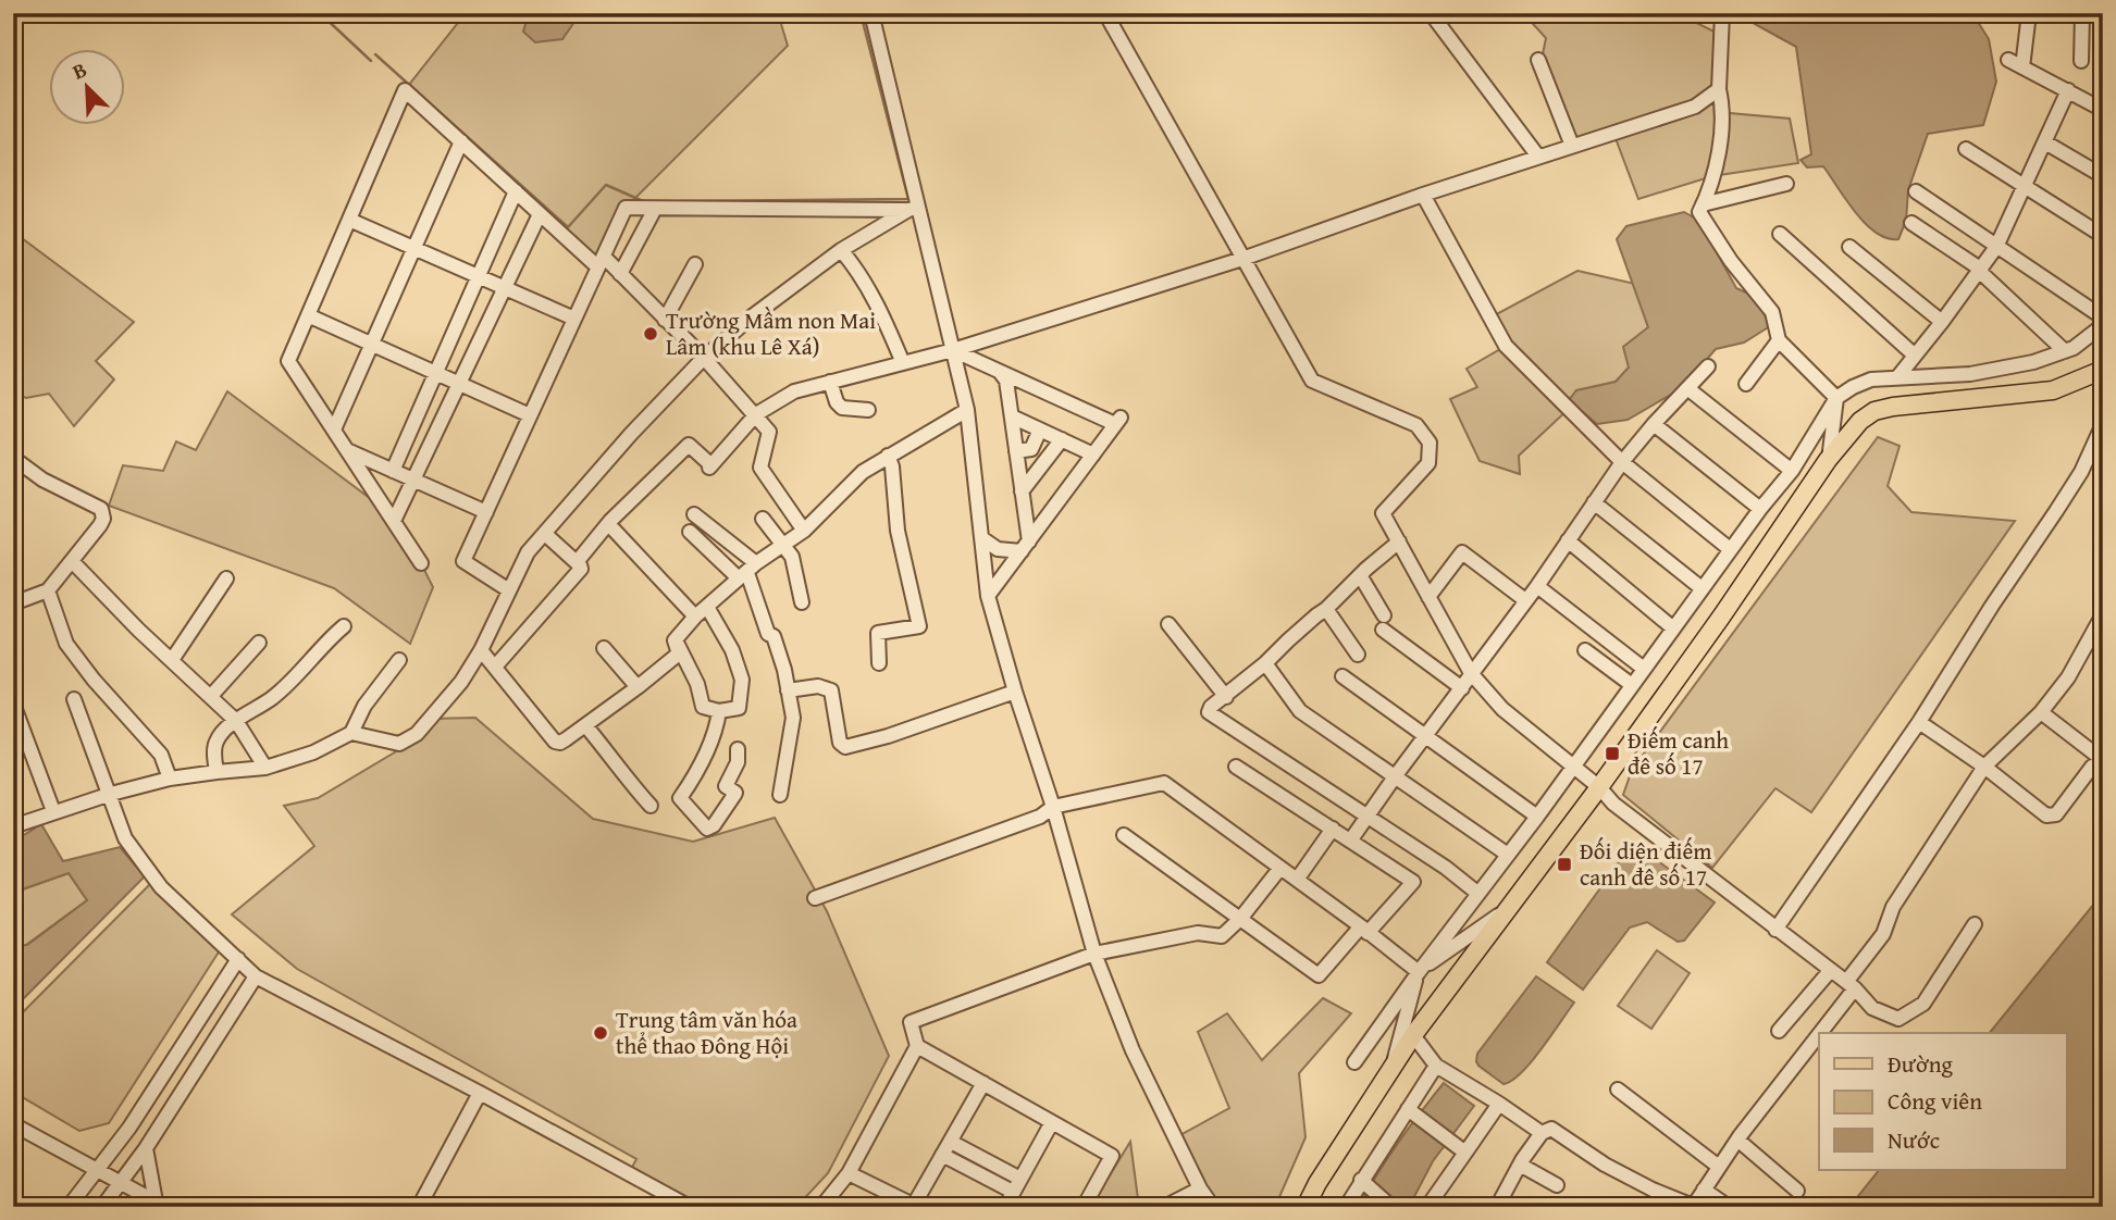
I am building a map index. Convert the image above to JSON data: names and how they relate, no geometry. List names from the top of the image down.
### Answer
{
  "places": {
    "other": ["Trường Mầm non Mai Lâm (khu Lê Xá)", "Trung tâm văn hóa thể thao Đông Hội"],
    "transit": ["Điếm canh đê số 17", "Đối diện điếm canh đê số 17"]
  },
  "legend": ["Đường", "Công viên", "Nước"],
  "north": "top left"
}
